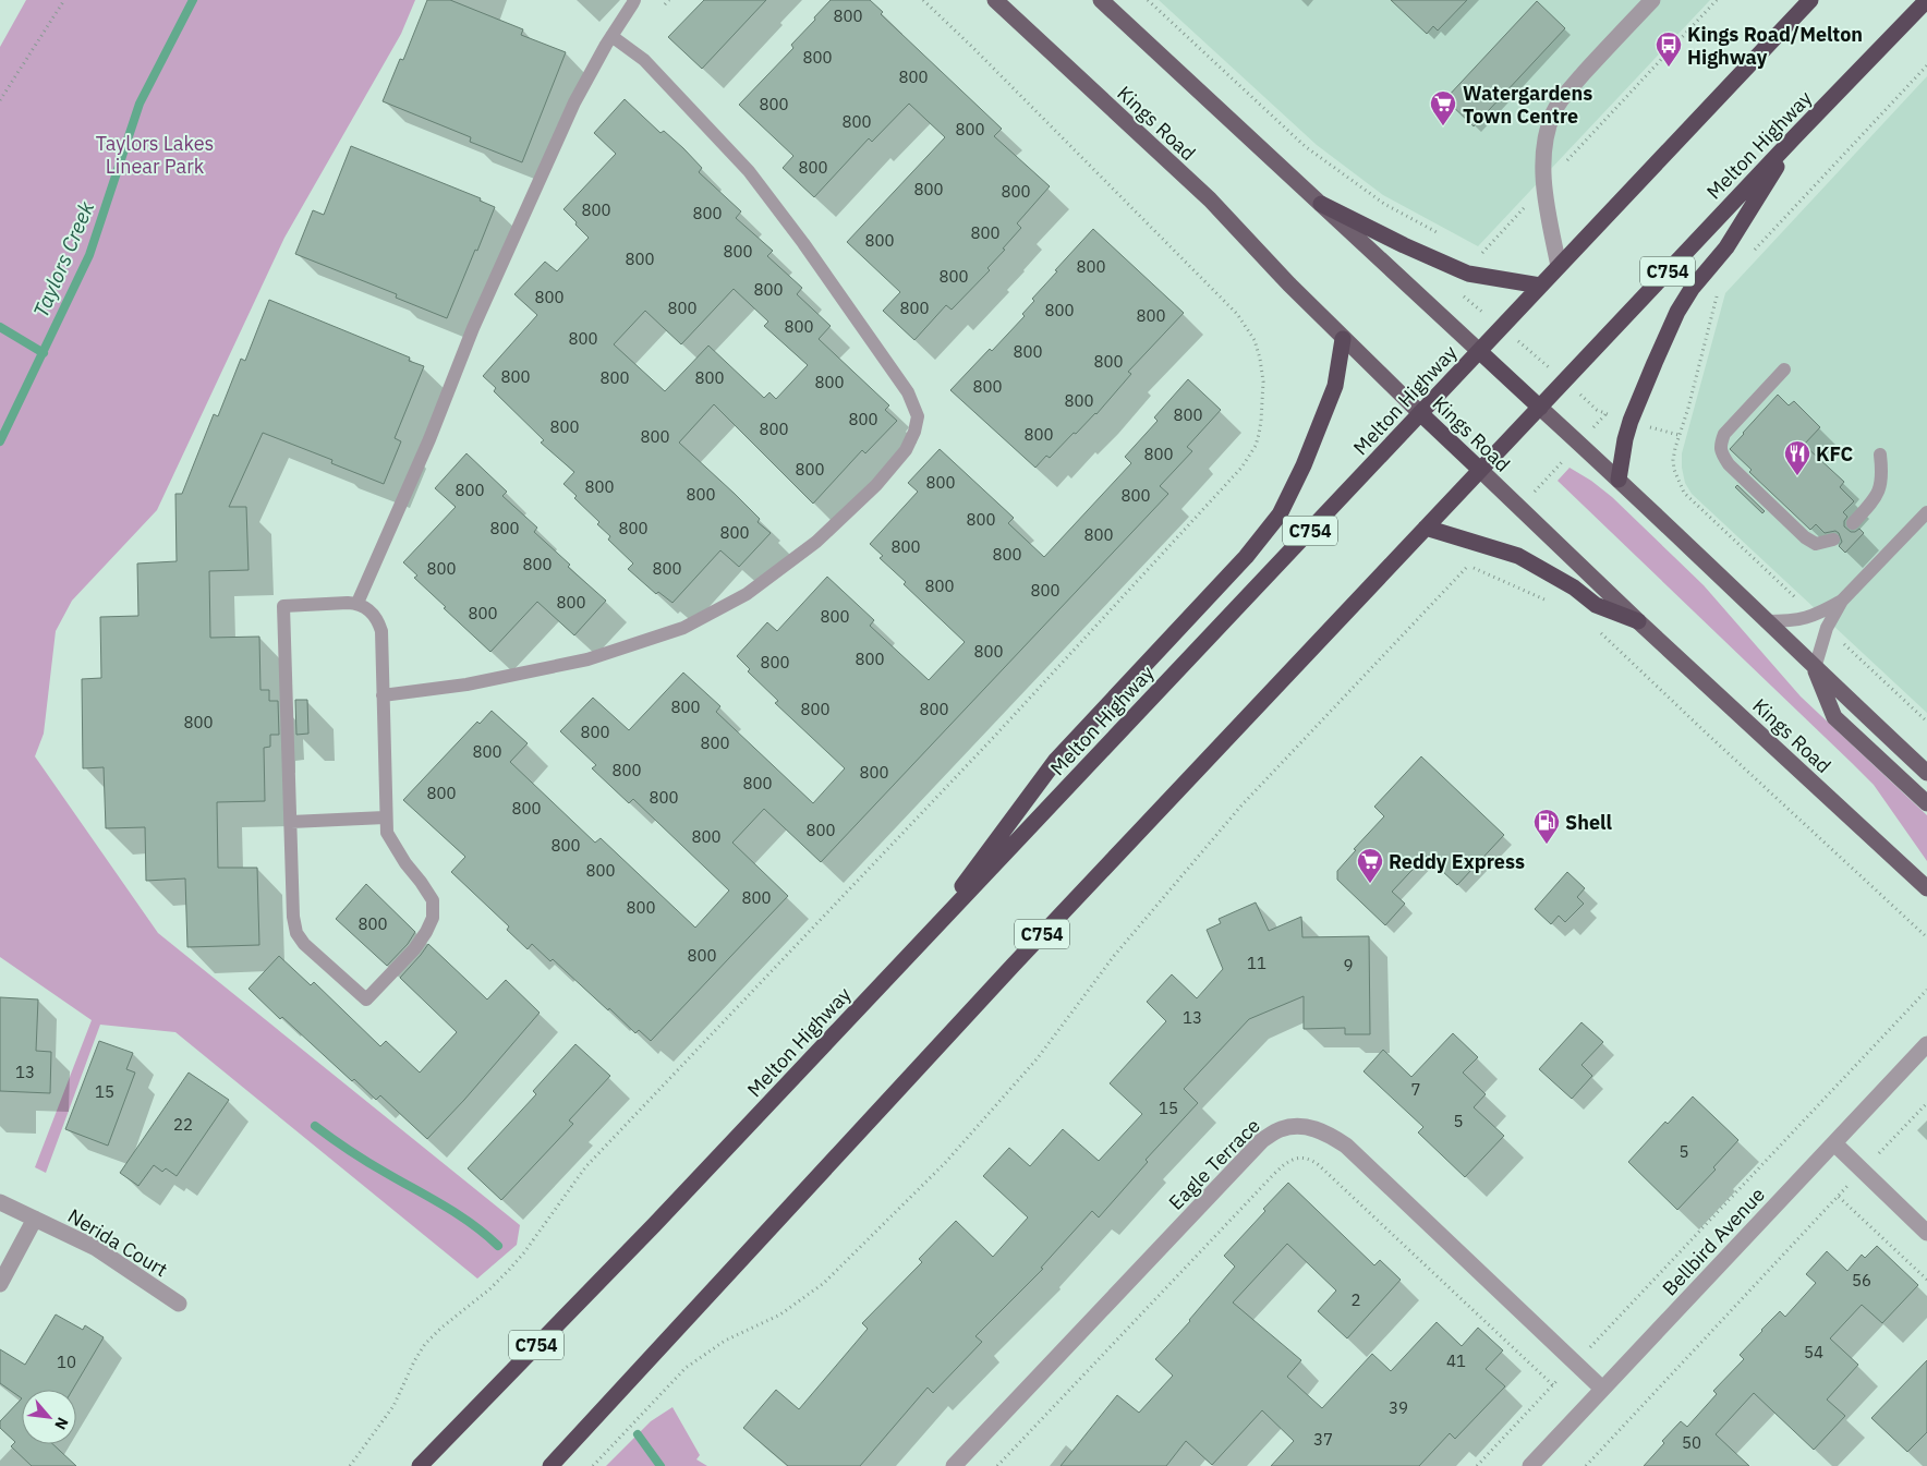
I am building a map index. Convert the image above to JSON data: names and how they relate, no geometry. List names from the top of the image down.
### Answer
{
  "streets": {
    "highway": ["Kings Road", "Melton Highway", "C754"],
    "street": ["Eagle Terrace", "Bellbird Avenue", "Nerida Court"]
  },
  "crossings": [
    ["Kings Road", "Melton Highway"],
    ["Eagle Terrace", "Bellbird Avenue"]
  ],
  "water": ["Taylors Creek"],
  "parks": ["Taylors Lakes Linear Park"],
  "places": {
    "bus stop": ["Kings Road/Melton Highway"],
    "supermarket": ["Watergardens Town Centre", "Reddy Express"],
    "restaurant": ["KFC"],
    "fuel station": ["Shell"]
  },
  "house_numbers": [
    "800",
    "800",
    "800",
    "800",
    "800",
    "800",
    "800",
    "800",
    "800",
    "800",
    "800",
    "800",
    "800",
    "800",
    "800",
    "800",
    "800",
    "800",
    "800",
    "800",
    "800",
    "800",
    "800",
    "800",
    "800",
    "800",
    "800",
    "800",
    "800",
    "800",
    "800",
    "800",
    "800",
    "800",
    "800",
    "800",
    "800",
    "800",
    "800",
    "800",
    "800",
    "800",
    "800",
    "800",
    "800",
    "800",
    "800",
    "800",
    "800",
    "800",
    "800",
    "800",
    "800",
    "800",
    "800",
    "800",
    "800",
    "800",
    "800",
    "800",
    "800",
    "800",
    "800",
    "800",
    "800",
    "800",
    "800",
    "800",
    "800",
    "800",
    "800",
    "800",
    "800",
    "800",
    "800",
    "800",
    "800",
    "800",
    "800",
    "800",
    "800",
    "800",
    "800",
    "800",
    "800",
    "11",
    "9",
    "13",
    "13",
    "7",
    "15",
    "15",
    "5",
    "22",
    "5",
    "56",
    "2",
    "54",
    "41",
    "10",
    "39",
    "37",
    "50"
  ],
  "north": "bottom right"
}
